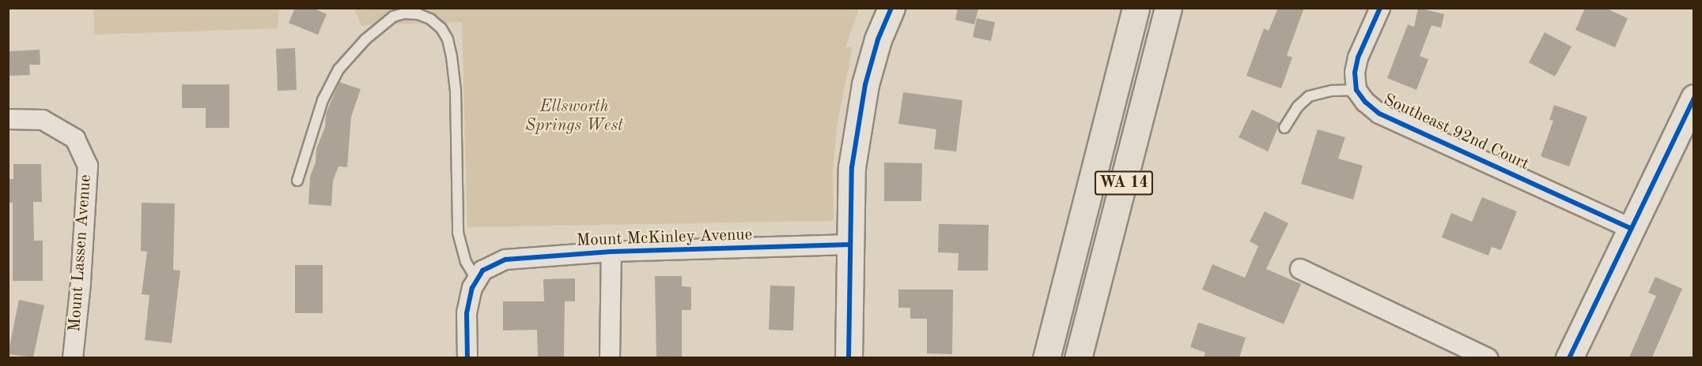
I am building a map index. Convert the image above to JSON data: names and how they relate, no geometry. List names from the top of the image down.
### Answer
{
  "streets": {
    "highway": ["WA 14"],
    "street": ["Southeast 92nd Court", "Mount McKinley Avenue", "Mount Lassen Avenue"]
  },
  "parks": ["Ellsworth Springs West"]
}
